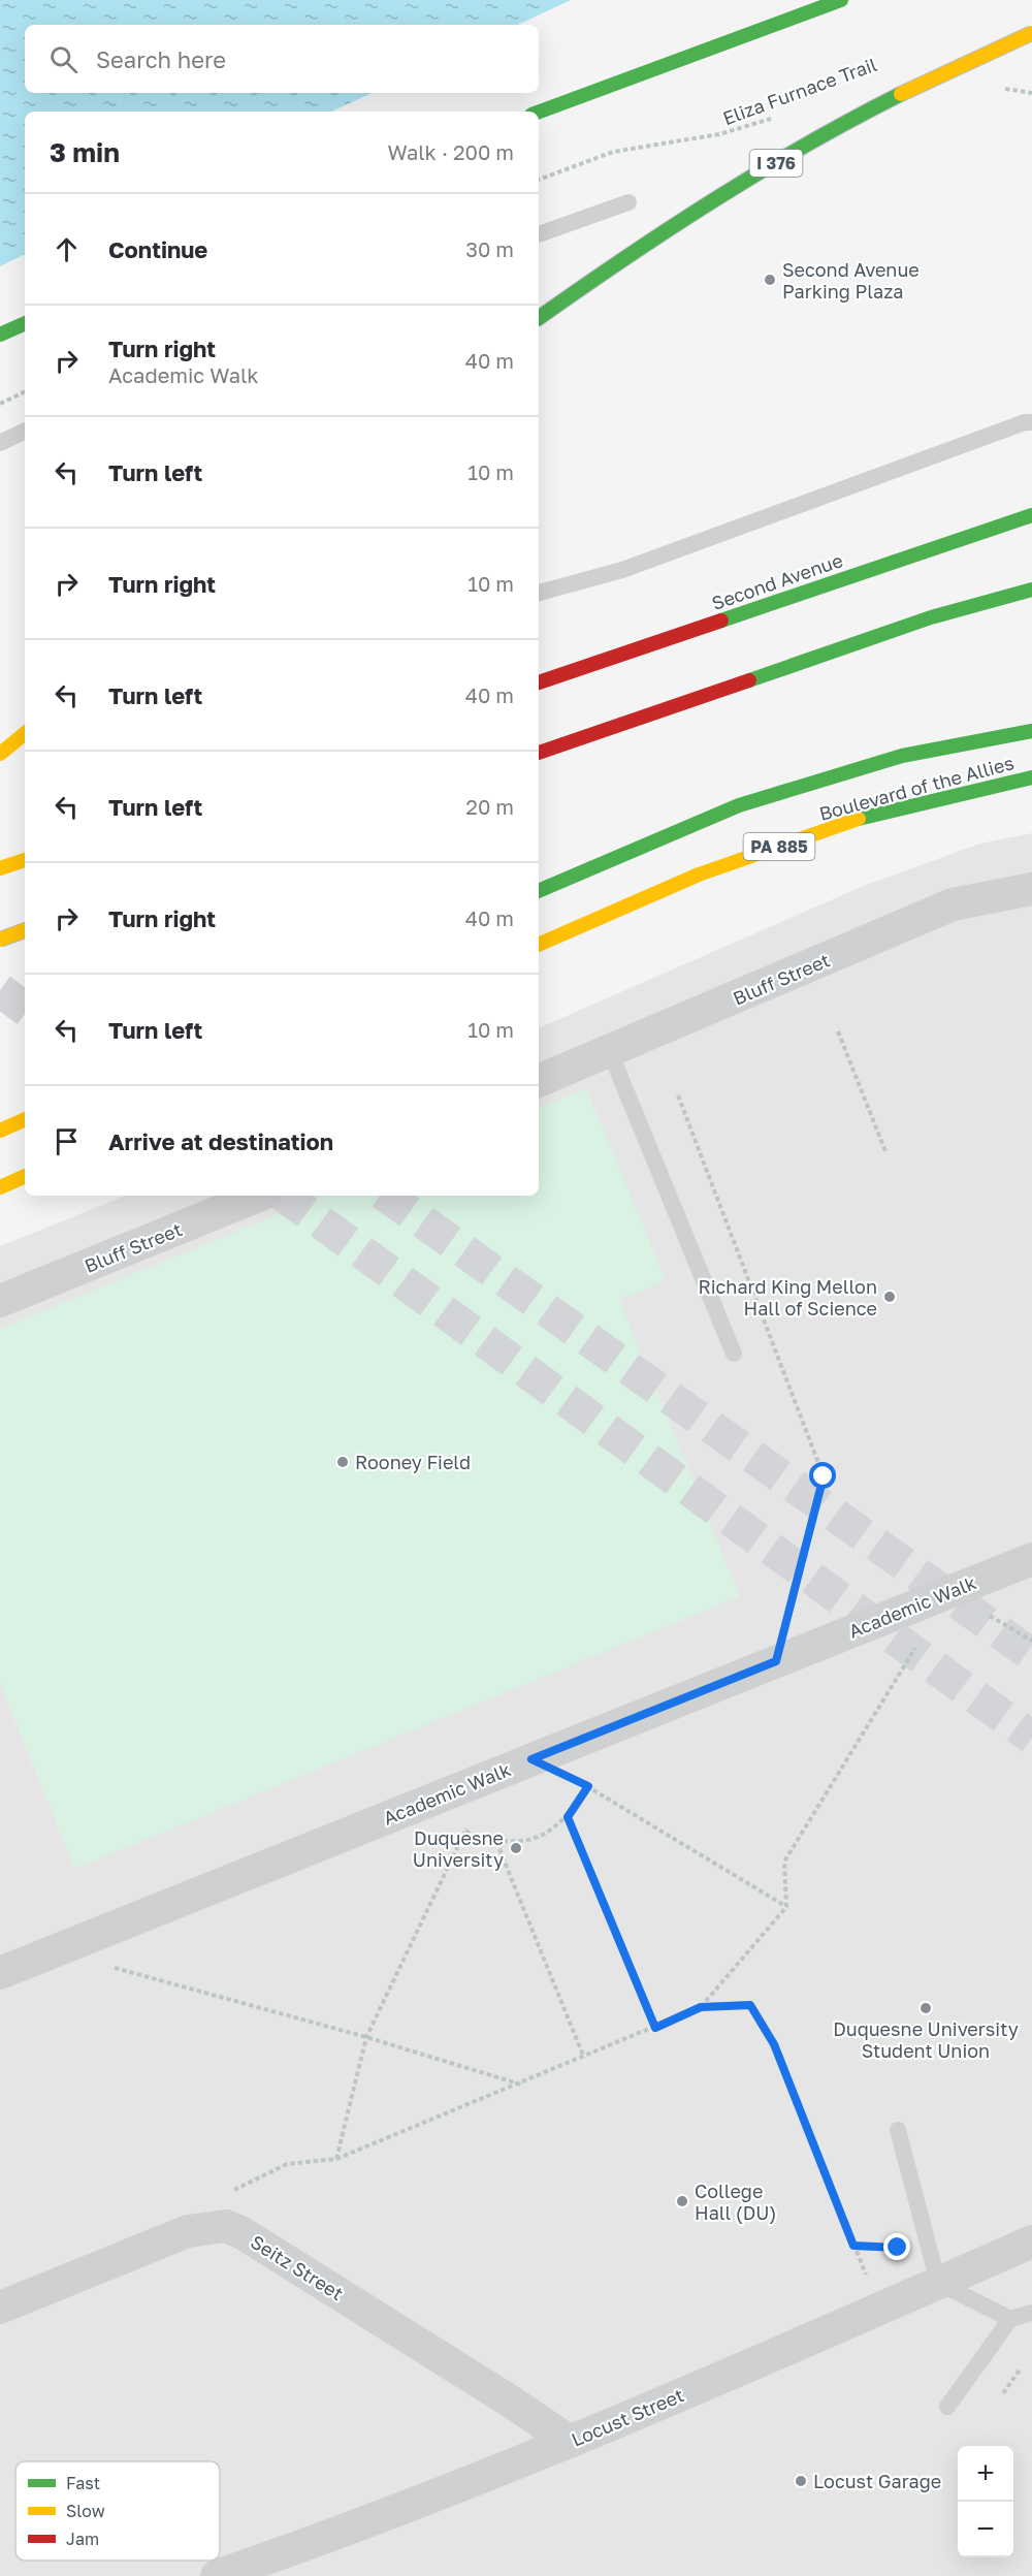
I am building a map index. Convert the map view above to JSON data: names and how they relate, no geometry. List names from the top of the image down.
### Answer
{
  "streets": {
    "main road": [
      "I 376",
      "Second Avenue",
      "Boulevard of the Allies",
      "PA 885"
    ],
    "street": [
      "Bluff Street",
      "Academic Walk",
      "Seitz Street",
      "Locust Street"
    ],
    "path": ["Eliza Furnace Trail"]
  },
  "crossings": [
    ["Seitz Street", "Locust Street"]
  ],
  "places": [
    "Second Avenue Parking Plaza",
    "Richard King Mellon Hall of Science",
    "Rooney Field",
    "Duquesne University",
    "Duquesne University Student Union",
    "College Hall (DU)",
    "Locust Garage"
  ],
  "legend": ["Fast", "Slow", "Jam"],
  "page": {
    "search": "Search here",
    "heading": ["3 min", "Walk · 200 m"],
    "list": [
      ["Continue", "30 m"],
      ["Turn right", "Academic Walk", "40 m"],
      ["Turn left", "10 m"],
      ["Turn right", "10 m"],
      ["Turn left", "40 m"],
      ["Turn left", "20 m"],
      ["Turn right", "40 m"],
      ["Turn left", "10 m"],
      "Arrive at destination"
    ],
    "map_buttons": ["+", "−"]
  }
}
